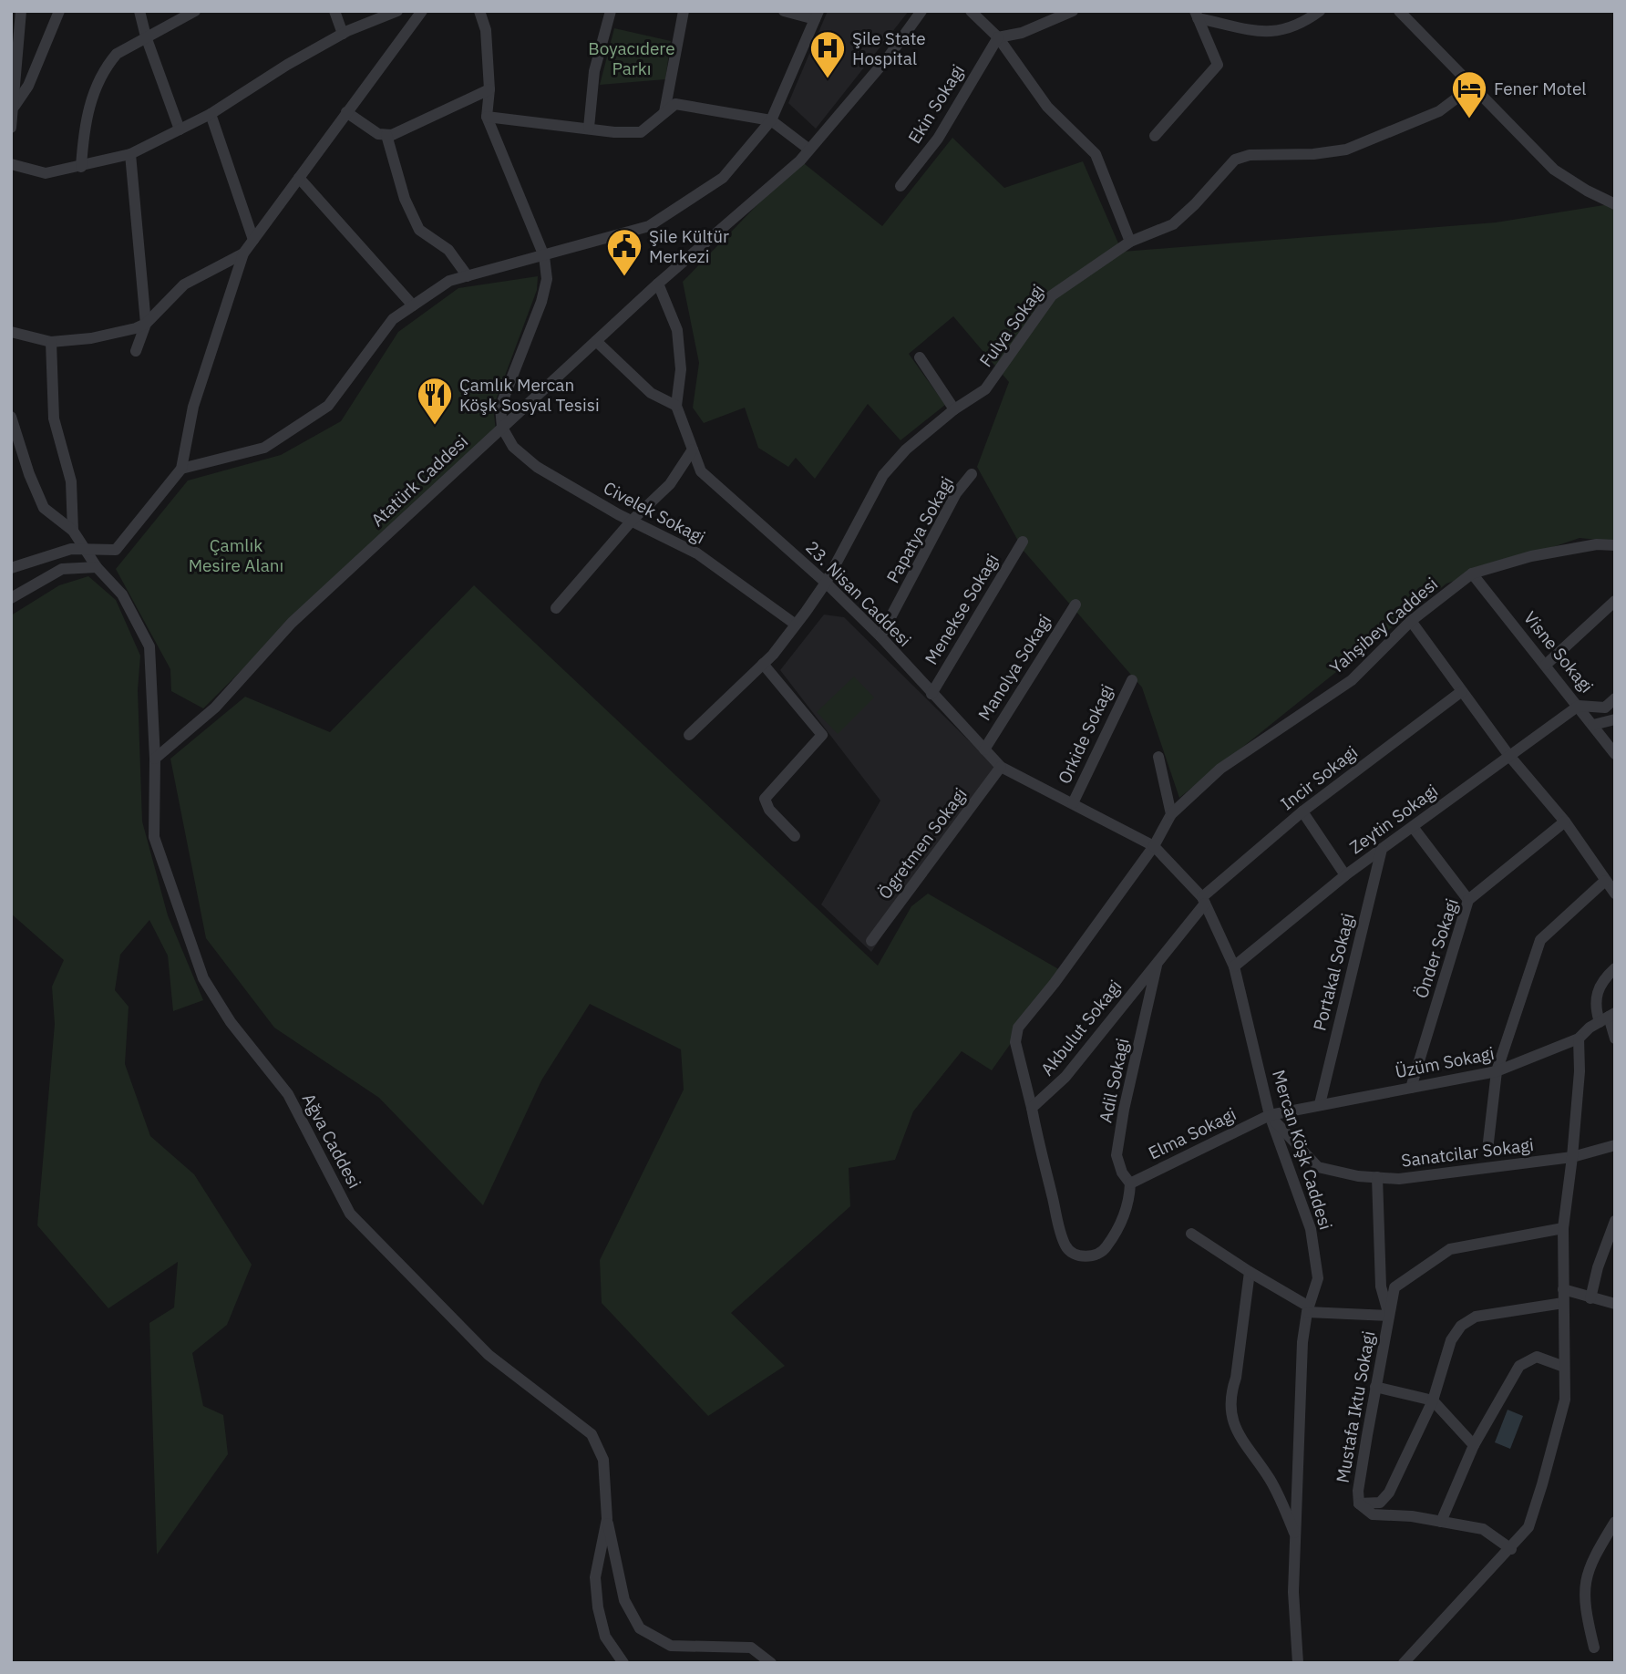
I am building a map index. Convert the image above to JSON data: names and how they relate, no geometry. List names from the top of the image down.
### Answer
{
  "streets": {
    "street": [
      "Ekin Sokagi",
      "Fulya Sokagi",
      "Atatürk Caddesi",
      "Civelek Sokagi",
      "Papatya Sokagi",
      "23. Nisan Caddesi",
      "Menekse Sokagi",
      "Yahşibey Caddesi",
      "Visne Sokagi",
      "Manolya Sokagi",
      "Orkide Sokagi",
      "Incir Sokagi",
      "Zeytin Sokagi",
      "Ögretmen Sokagi",
      "Önder Sokagi",
      "Portakal Sokagi",
      "Akbulut Sokagi",
      "Üzüm Sokagi",
      "Adil Sokagi",
      "Elma Sokagi",
      "Ağva Caddesi",
      "Mercan Köşk Caddesi",
      "Sanatcilar Sokagi",
      "Mustafa Iktu Sokagi"
    ]
  },
  "crossings": [
    ["Fulya Sokagi", "Civelek Sokagi"],
    ["Fulya Sokagi", "23. Nisan Caddesi"],
    ["Atatürk Caddesi", "Civelek Sokagi"],
    ["Atatürk Caddesi", "23. Nisan Caddesi"],
    ["Atatürk Caddesi", "Ağva Caddesi"],
    ["Papatya Sokagi", "23. Nisan Caddesi"],
    ["23. Nisan Caddesi", "Menekse Sokagi"],
    ["23. Nisan Caddesi", "Manolya Sokagi"],
    ["23. Nisan Caddesi", "Orkide Sokagi"],
    ["23. Nisan Caddesi", "Ögretmen Sokagi"],
    ["23. Nisan Caddesi", "Mercan Köşk Caddesi"],
    ["Yahşibey Caddesi", "Visne Sokagi"],
    ["Visne Sokagi", "Zeytin Sokagi"],
    ["Incir Sokagi", "Akbulut Sokagi"],
    ["Incir Sokagi", "Mercan Köşk Caddesi"],
    ["Zeytin Sokagi", "Portakal Sokagi"],
    ["Zeytin Sokagi", "Mercan Köşk Caddesi"],
    ["Önder Sokagi", "Üzüm Sokagi"],
    ["Portakal Sokagi", "Üzüm Sokagi"],
    ["Akbulut Sokagi", "Adil Sokagi"],
    ["Akbulut Sokagi", "Mercan Köşk Caddesi"],
    ["Üzüm Sokagi", "Elma Sokagi"],
    ["Üzüm Sokagi", "Mercan Köşk Caddesi"],
    ["Üzüm Sokagi", "Sanatcilar Sokagi"],
    ["Adil Sokagi", "Elma Sokagi"],
    ["Elma Sokagi", "Mercan Köşk Caddesi"],
    ["Elma Sokagi", "Sanatcilar Sokagi"],
    ["Mercan Köşk Caddesi", "Sanatcilar Sokagi"],
    ["Sanatcilar Sokagi", "Mustafa Iktu Sokagi"]
  ],
  "parks": ["Boyacıdere Parkı", "Çamlık Mesire Alanı"],
  "places": {
    "hospital": ["Şile State Hospital"],
    "hotel": ["Fener Motel"],
    "public building": ["Şile Kültür Merkezi"],
    "restaurant": ["Çamlık Mercan Köşk Sosyal Tesisi"]
  }
}
